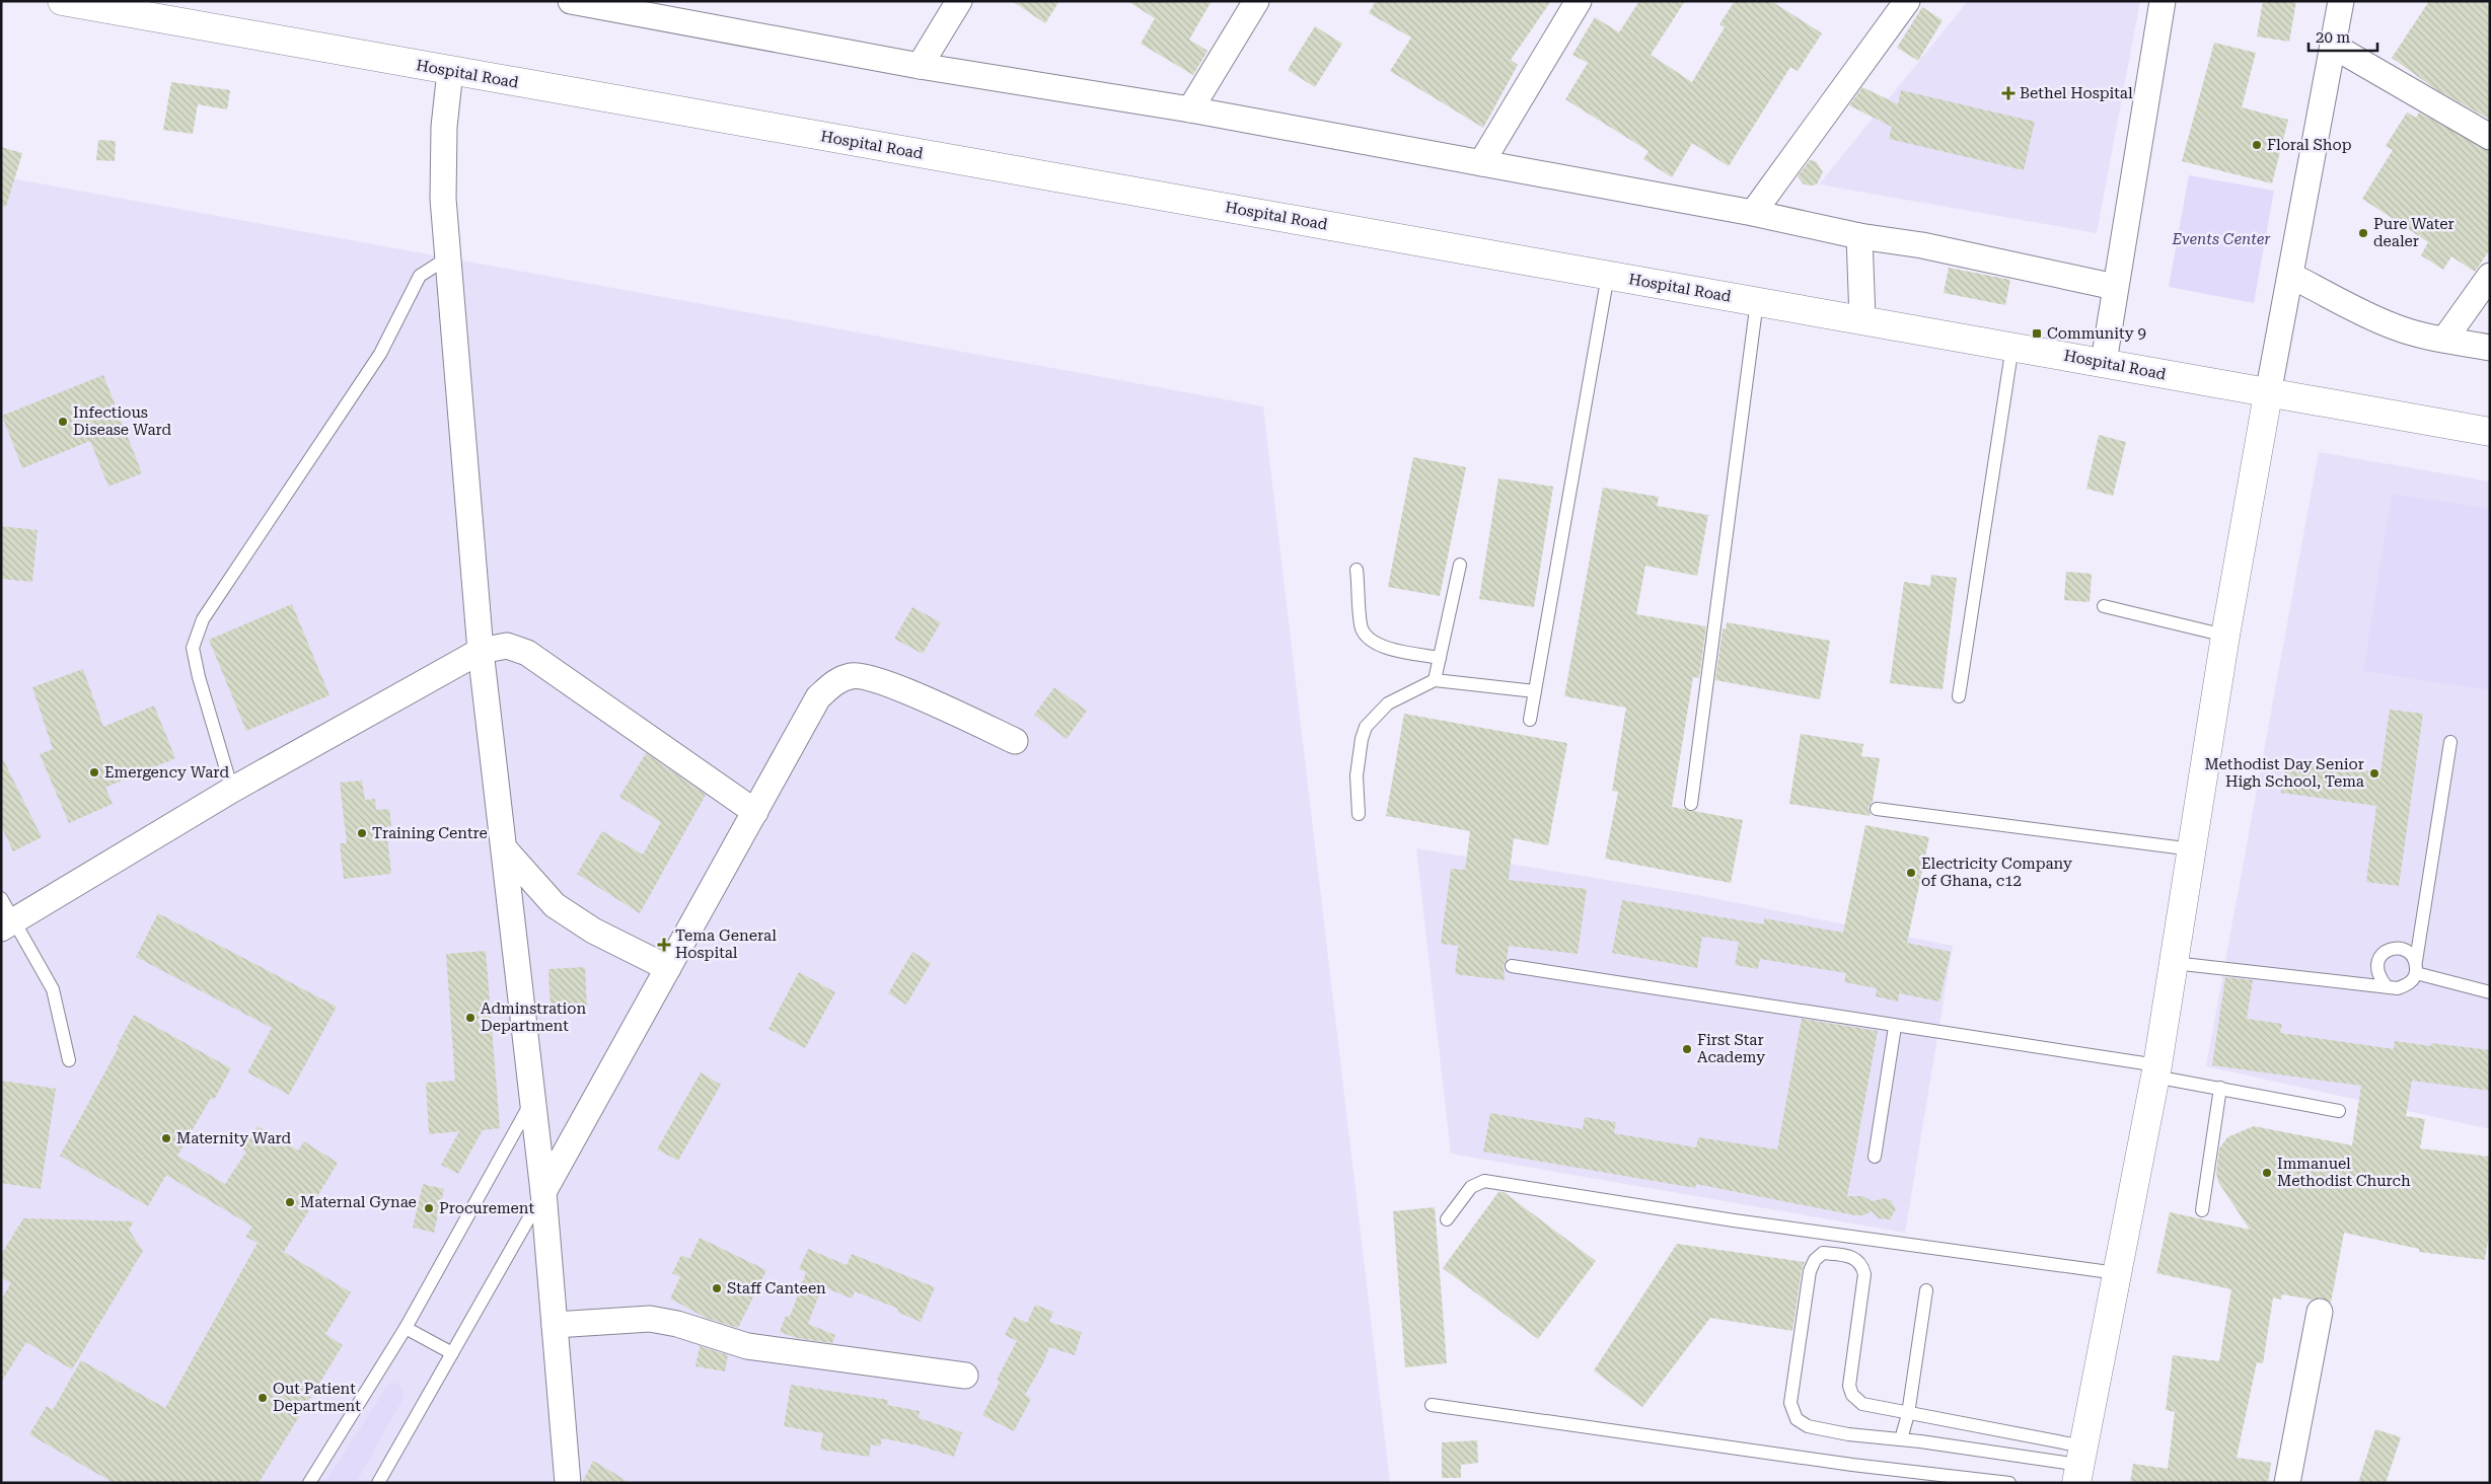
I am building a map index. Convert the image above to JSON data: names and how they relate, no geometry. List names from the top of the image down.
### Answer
{
  "streets": {
    "main road": ["Hospital Road"]
  },
  "parks": ["Events Center"],
  "places": {
    "health": ["Bethel Hospital", "Tema General Hospital"],
    "other": [
      "Floral Shop",
      "Pure Water dealer",
      "Infectious Disease Ward",
      "Emergency Ward",
      "Methodist Day Senior High School, Tema",
      "Training Centre",
      "Electricity Company of Ghana, c12",
      "Adminstration Department",
      "First Star Academy",
      "Maternity Ward",
      "Immanuel Methodist Church",
      "Maternal Gynae",
      "Procurement",
      "Staff Canteen",
      "Out Patient Department"
    ],
    "transit": ["Community 9"]
  },
  "scale_bar": "20 m"
}
